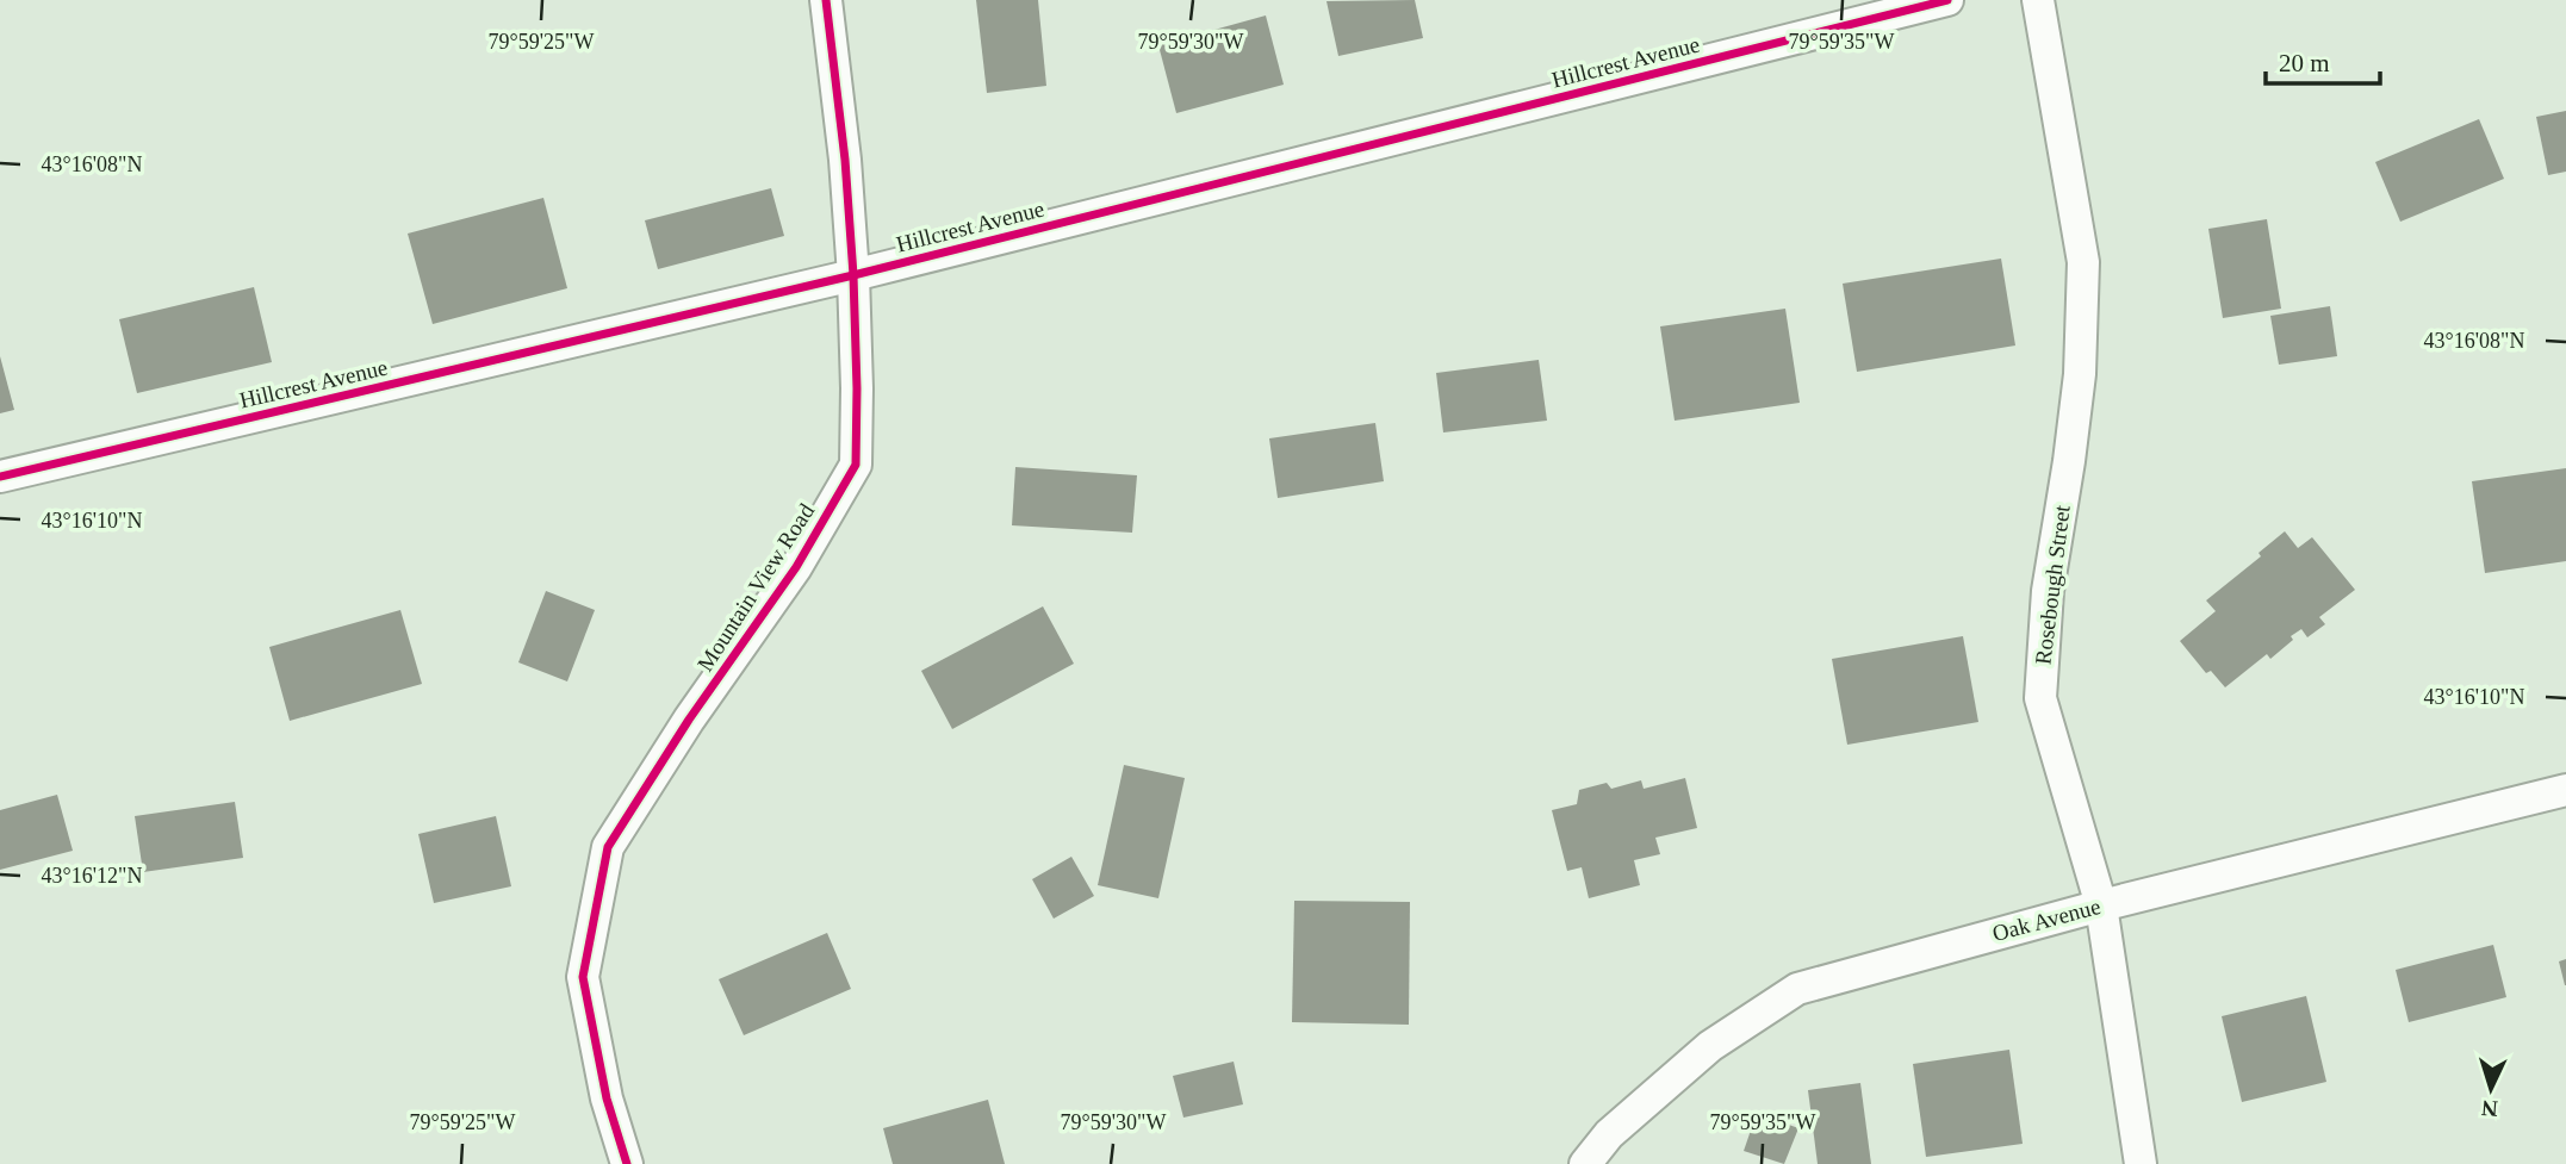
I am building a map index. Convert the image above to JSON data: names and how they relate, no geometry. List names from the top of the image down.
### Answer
{
  "streets": {
    "street": [
      "Hillcrest Avenue",
      "Rosebough Street",
      "Mountain View Road",
      "Oak Avenue"
    ]
  },
  "crossings": [
    ["Hillcrest Avenue", "Mountain View Road"],
    ["Rosebough Street", "Oak Avenue"]
  ],
  "scale_bar": "20 m",
  "north": "bottom",
  "coordinates": [
    "79°59'25\"W",
    "79°59'30\"W",
    "79°59'35\"W",
    "43°16'08\"N",
    "43°16'10\"N",
    "43°16'12\"N"
  ]
}
